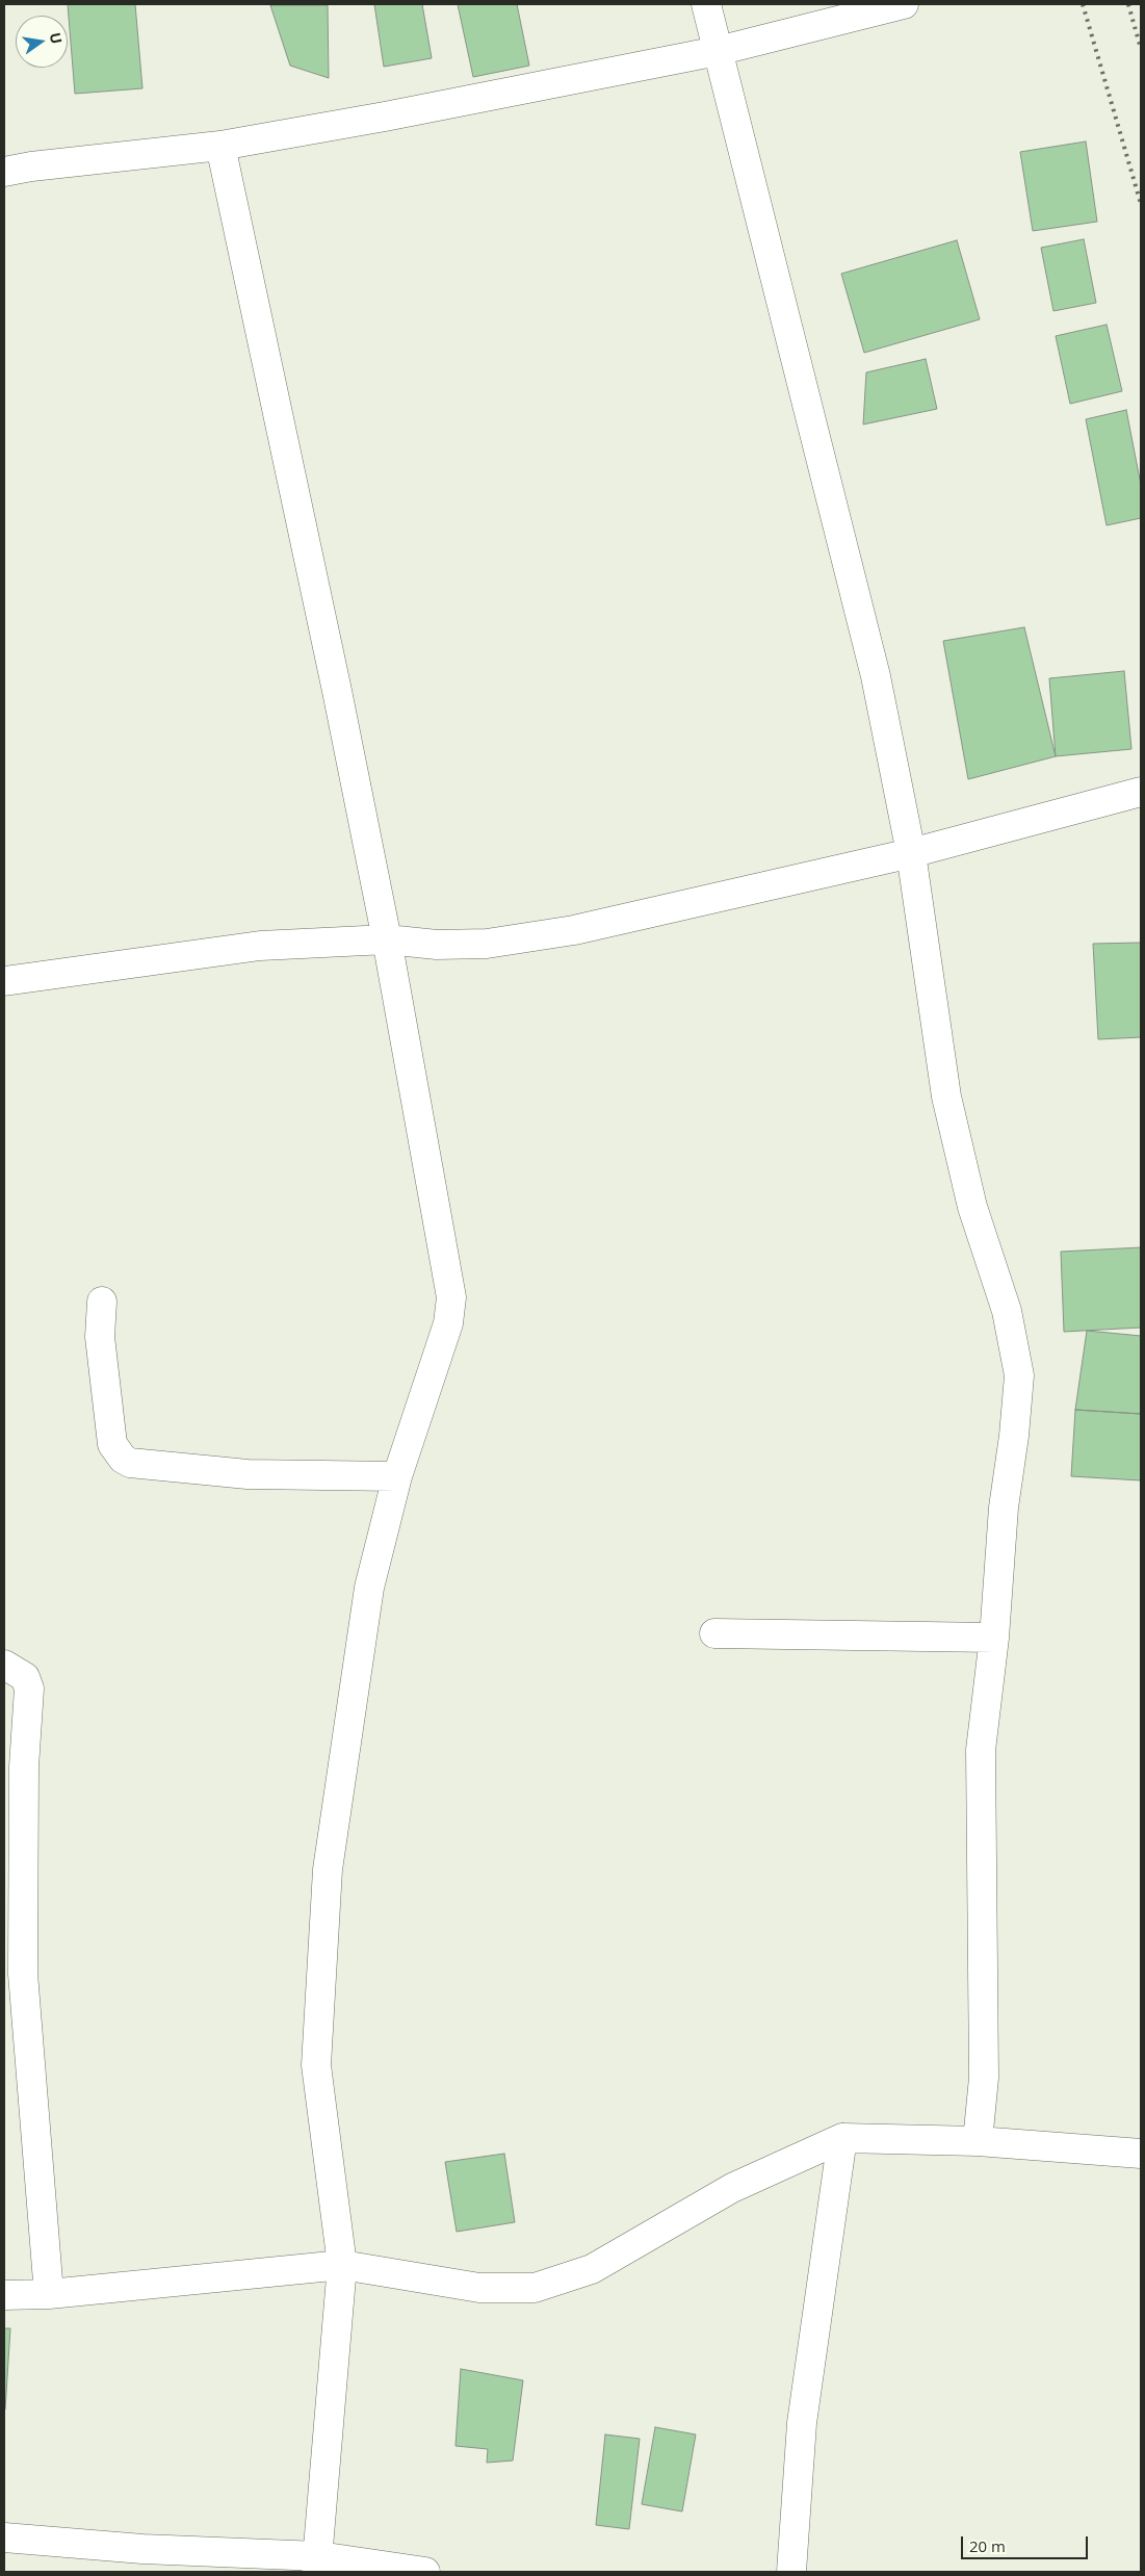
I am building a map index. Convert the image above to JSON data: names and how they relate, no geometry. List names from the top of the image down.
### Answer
{
  "scale_bar": "20 m",
  "north": "right"
}
